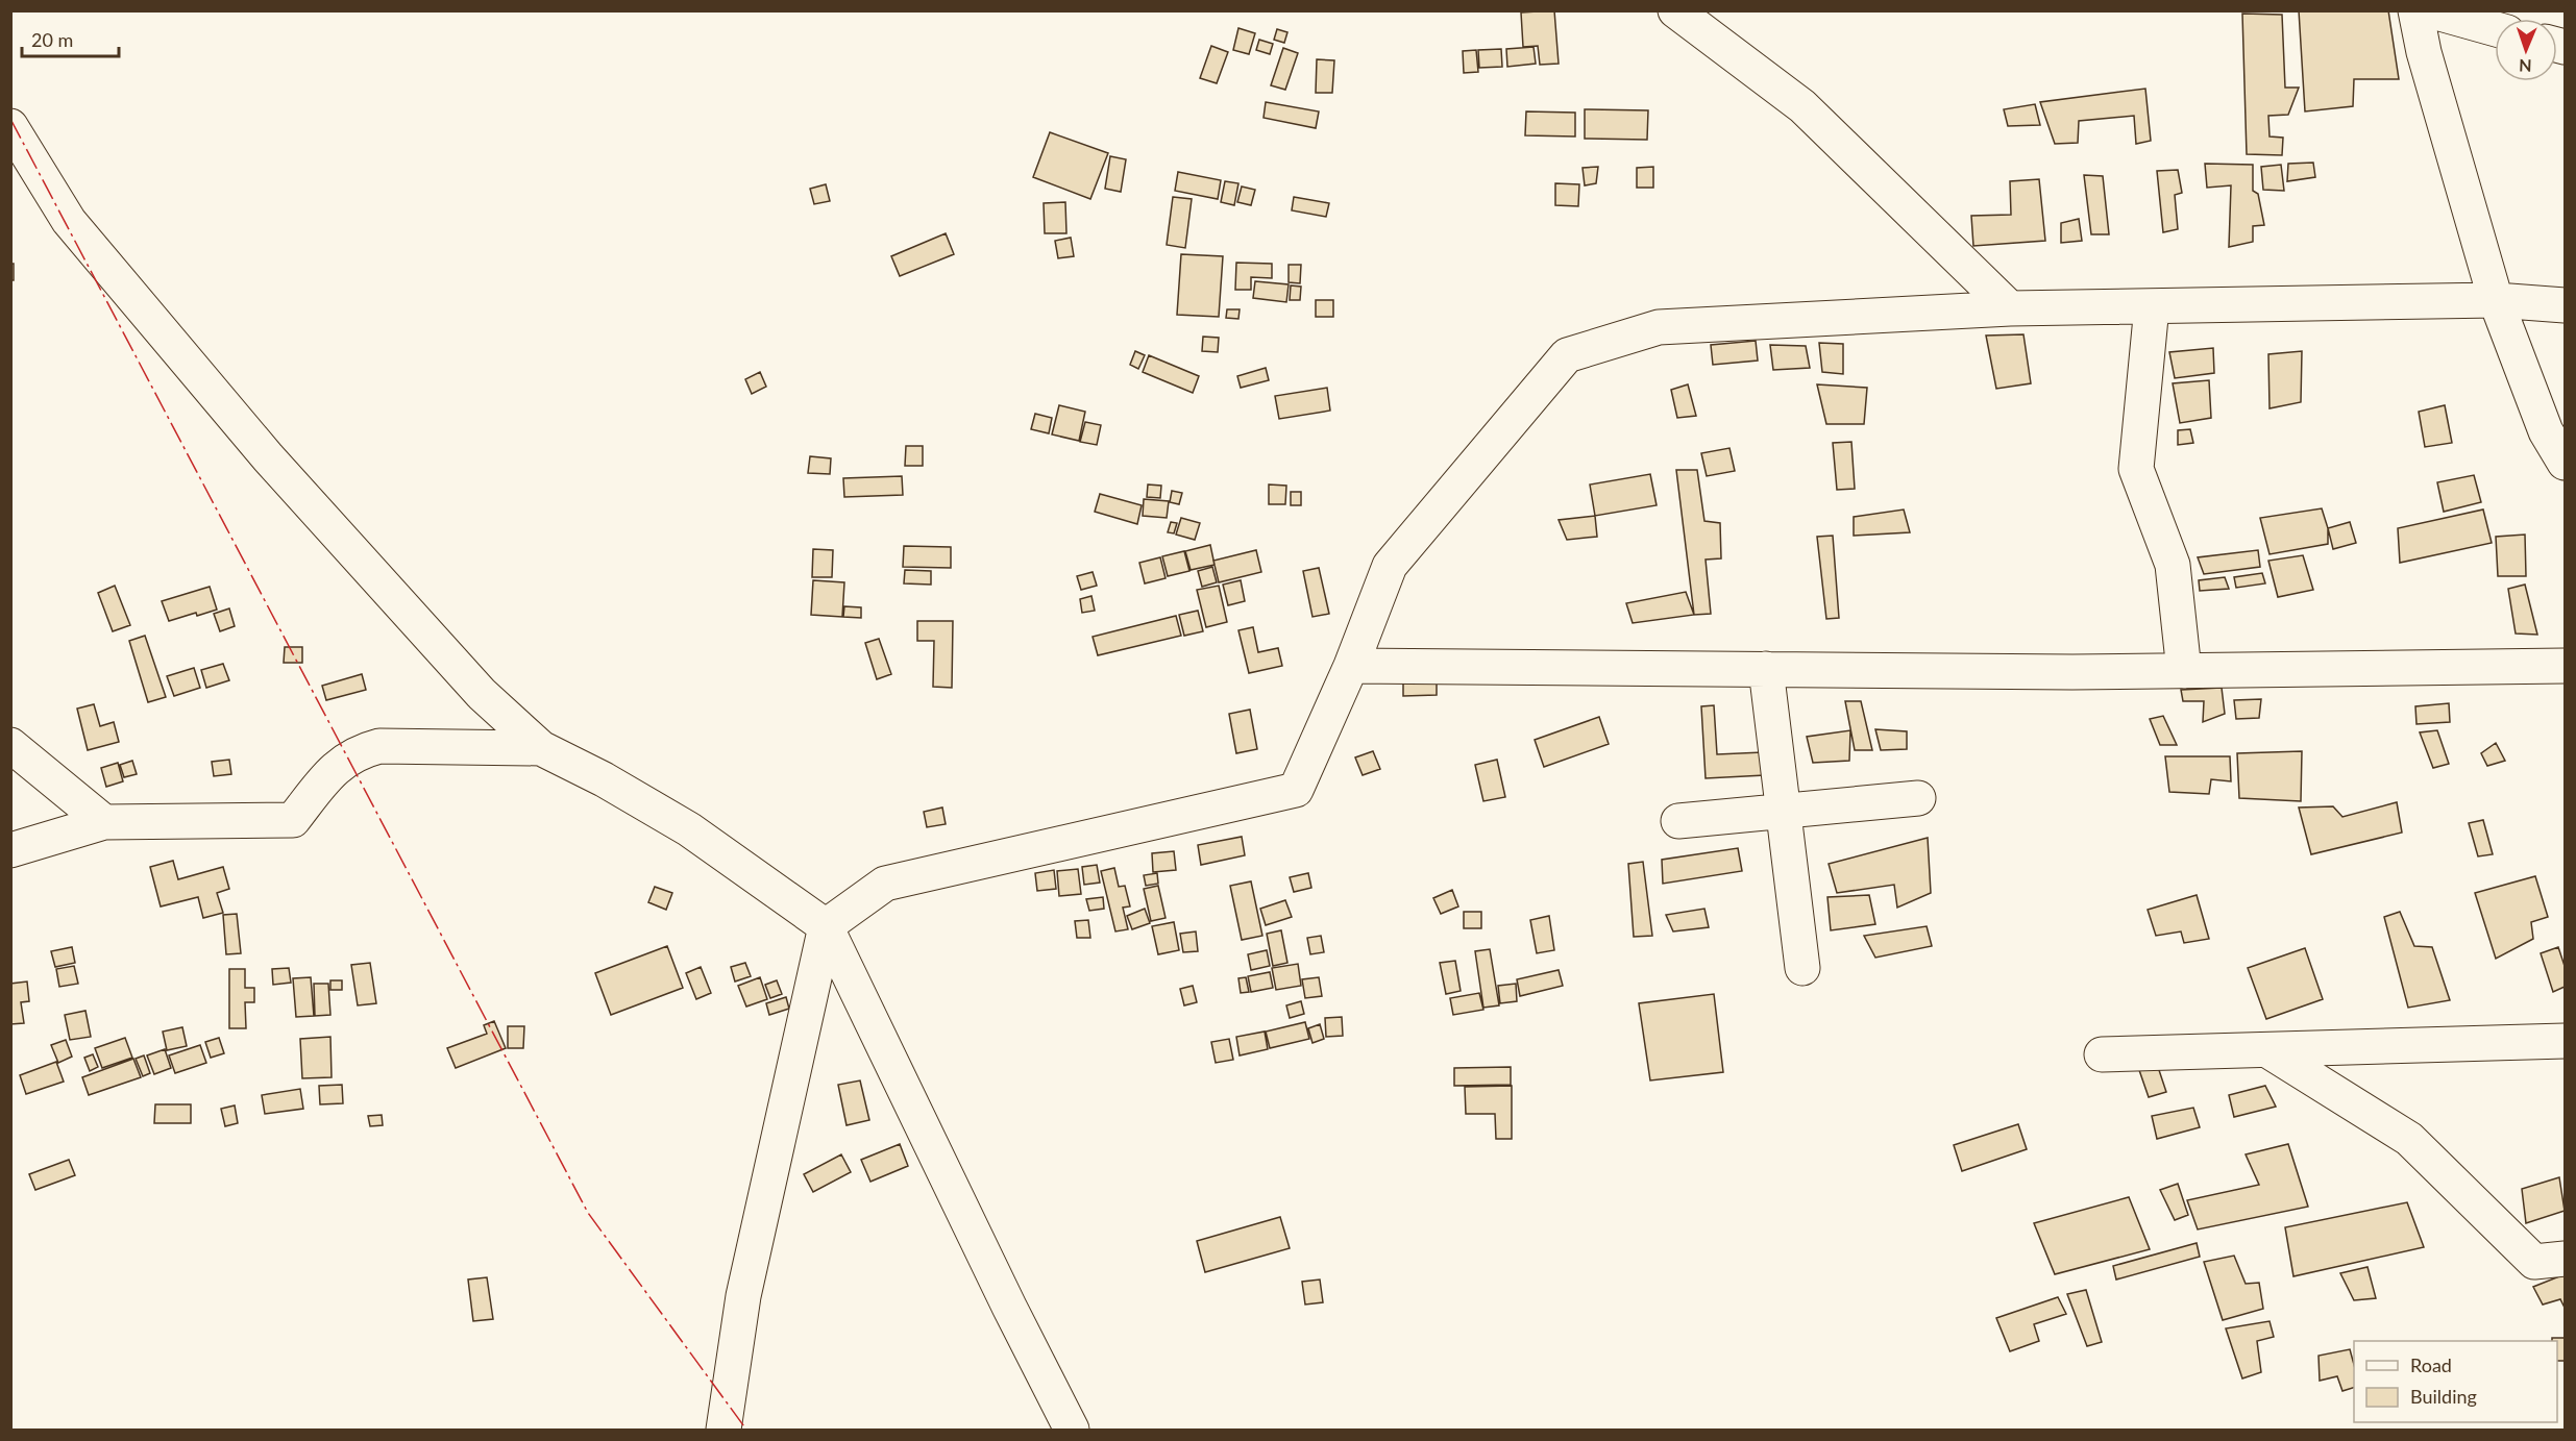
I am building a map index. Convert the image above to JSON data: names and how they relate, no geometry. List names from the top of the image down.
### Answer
{
  "legend": ["Road", "Building"],
  "scale_bar": "20 m",
  "north": "bottom"
}
